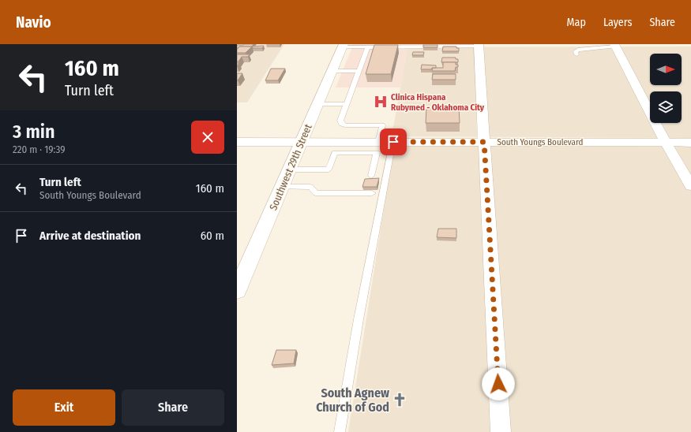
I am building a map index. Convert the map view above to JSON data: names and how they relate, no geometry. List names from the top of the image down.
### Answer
{
  "streets": {
    "main road": ["Southwest 29th Street"],
    "street": ["South Youngs Boulevard"]
  },
  "crossings": [
    ["South Youngs Boulevard", "Southwest 29th Street"]
  ],
  "places": {
    "hospital": ["Clinica Hispana Rubymed - Oklahoma City"],
    "church": ["South Agnew Church of God"]
  },
  "north": "right",
  "page": {
    "header": "Navio",
    "nav": ["Map", "Layers", "Share"],
    "turn": ["160 m", "Turn left"],
    "heading": ["3 min", "220 m · 19:39"],
    "list": [
      {
        "name": "Turn left",
        "note": "South Youngs Boulevard",
        "value": "160 m"
      },
      {
        "name": "Arrive at destination",
        "value": "60 m"
      }
    ],
    "buttons": ["Exit", "Share"]
  }
}
